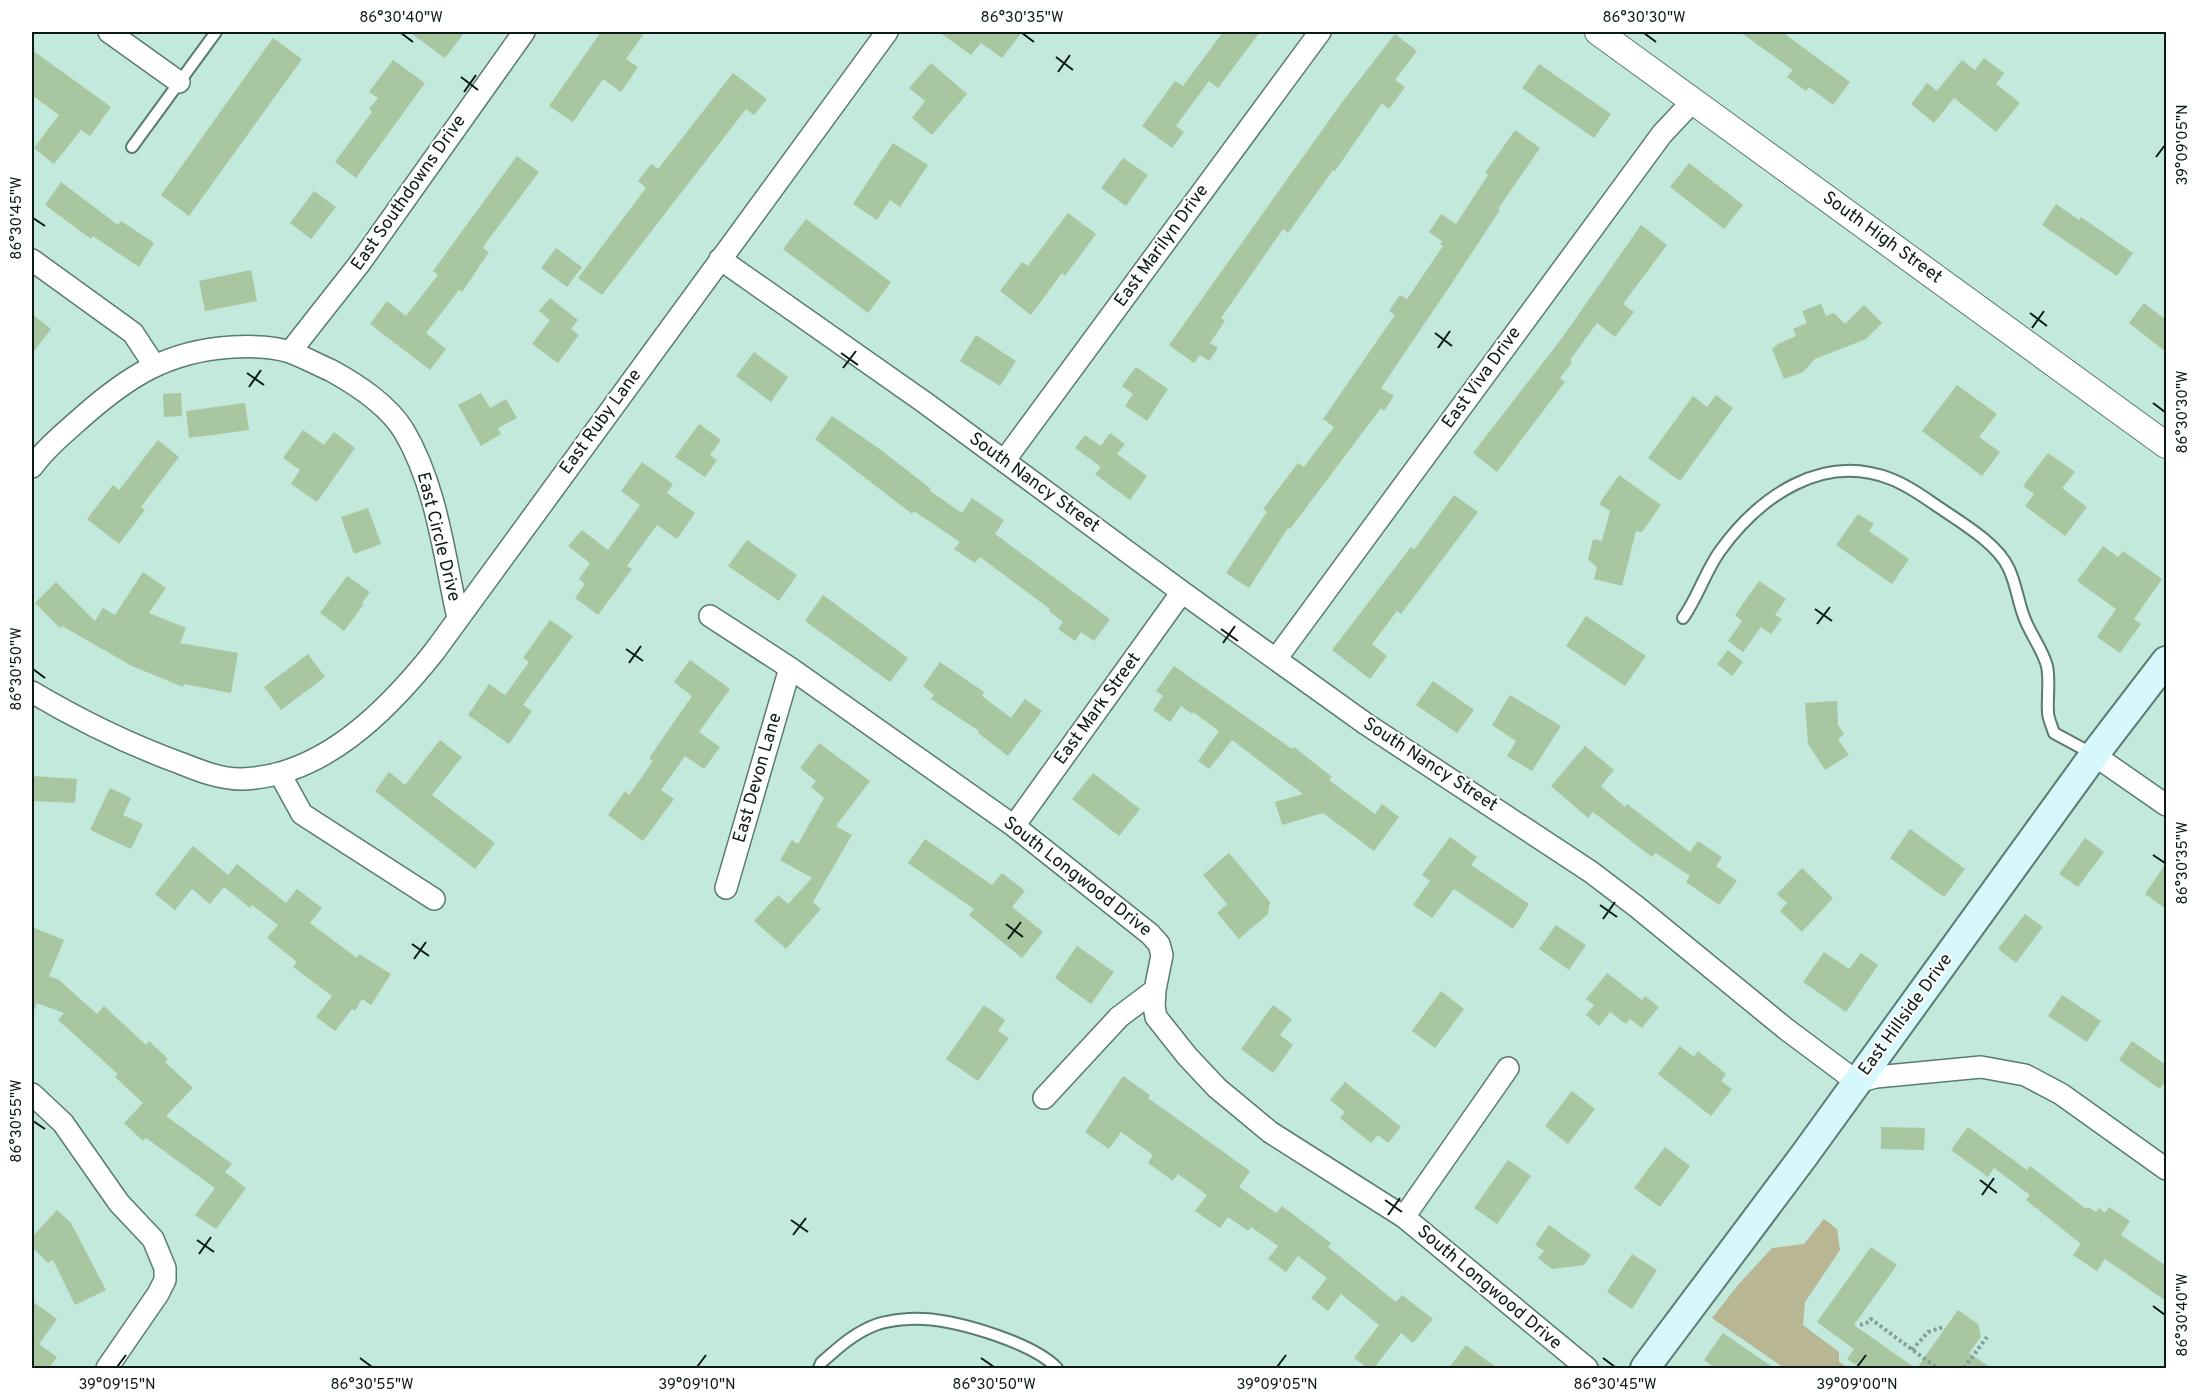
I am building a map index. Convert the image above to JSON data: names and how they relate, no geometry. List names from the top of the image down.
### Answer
{
  "streets": {
    "main road": ["East Hillside Drive"],
    "street": [
      "East Southdowns Drive",
      "South High Street",
      "East Marilyn Drive",
      "East Viva Drive",
      "East Ruby Lane",
      "South Nancy Street",
      "East Circle Drive",
      "East Mark Street",
      "East Devon Lane",
      "South Longwood Drive"
    ]
  },
  "crossings": [
    ["East Southdowns Drive", "East Circle Drive"],
    ["South High Street", "East Viva Drive"],
    ["East Marilyn Drive", "South Nancy Street"],
    ["East Viva Drive", "South Nancy Street"],
    ["East Ruby Lane", "South Nancy Street"],
    ["East Ruby Lane", "East Circle Drive"],
    ["South Nancy Street", "East Mark Street"],
    ["South Nancy Street", "East Hillside Drive"],
    ["East Mark Street", "South Longwood Drive"],
    ["East Devon Lane", "South Longwood Drive"]
  ],
  "coordinates": [
    "86°30'40\"W",
    "86°30'35\"W",
    "86°30'30\"W",
    "39°09'05\"N",
    "86°30'45\"W",
    "86°30'50\"W",
    "86°30'55\"W",
    "39°09'15\"N",
    "39°09'10\"N",
    "39°09'00\"N"
  ]
}
